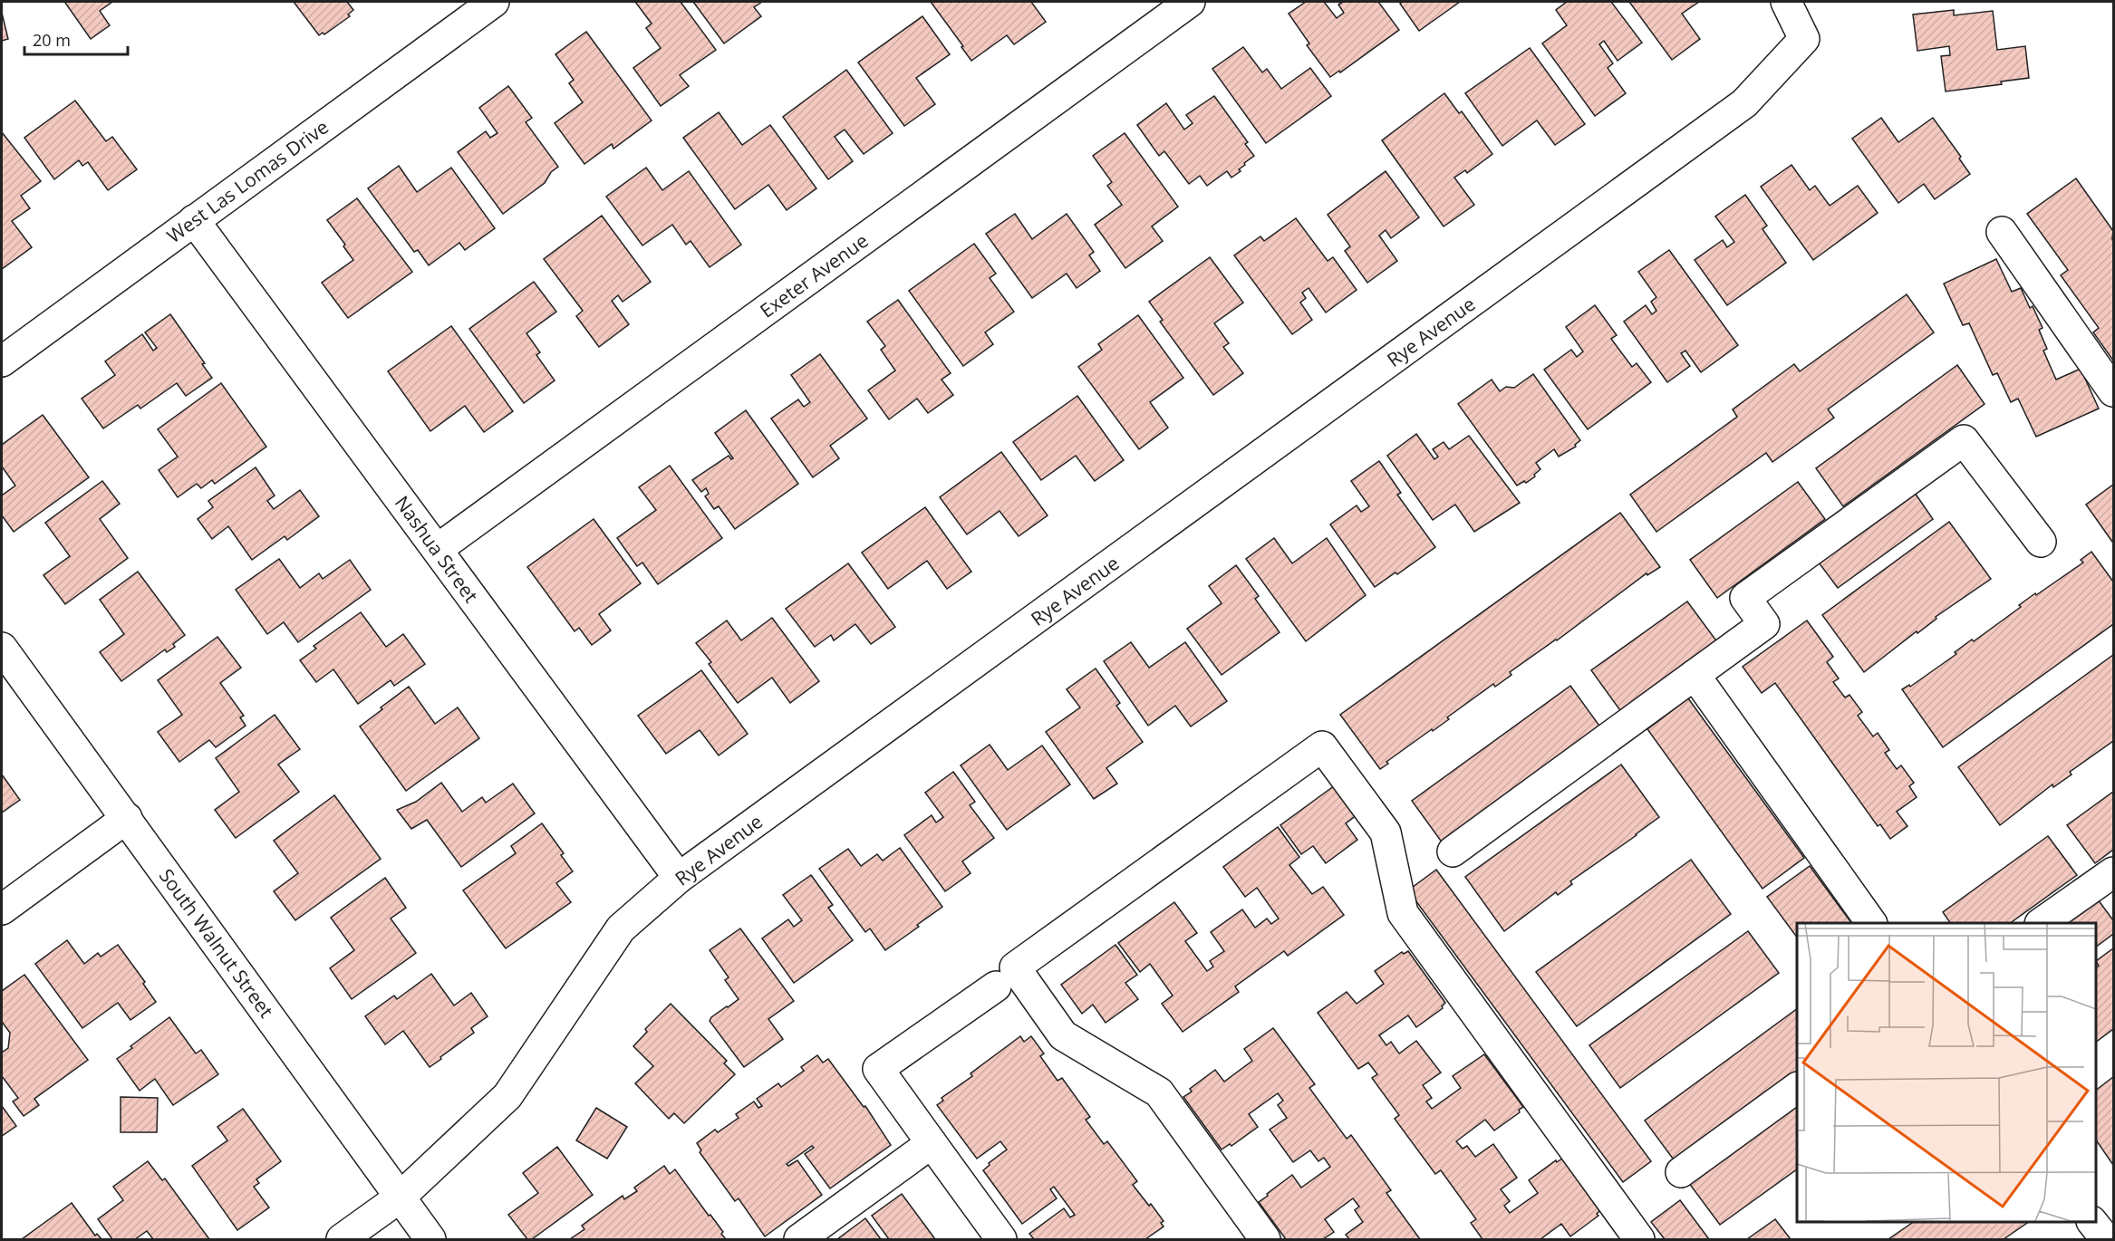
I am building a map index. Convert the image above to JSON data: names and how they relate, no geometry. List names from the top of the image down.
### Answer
{
  "streets": {
    "street": [
      "West Las Lomas Drive",
      "Exeter Avenue",
      "Rye Avenue",
      "Nashua Street",
      "South Walnut Street"
    ]
  },
  "crossings": [
    ["West Las Lomas Drive", "Nashua Street"],
    ["Exeter Avenue", "Nashua Street"],
    ["Rye Avenue", "Nashua Street"],
    ["Rye Avenue", "South Walnut Street"]
  ],
  "scale_bar": "20 m"
}
